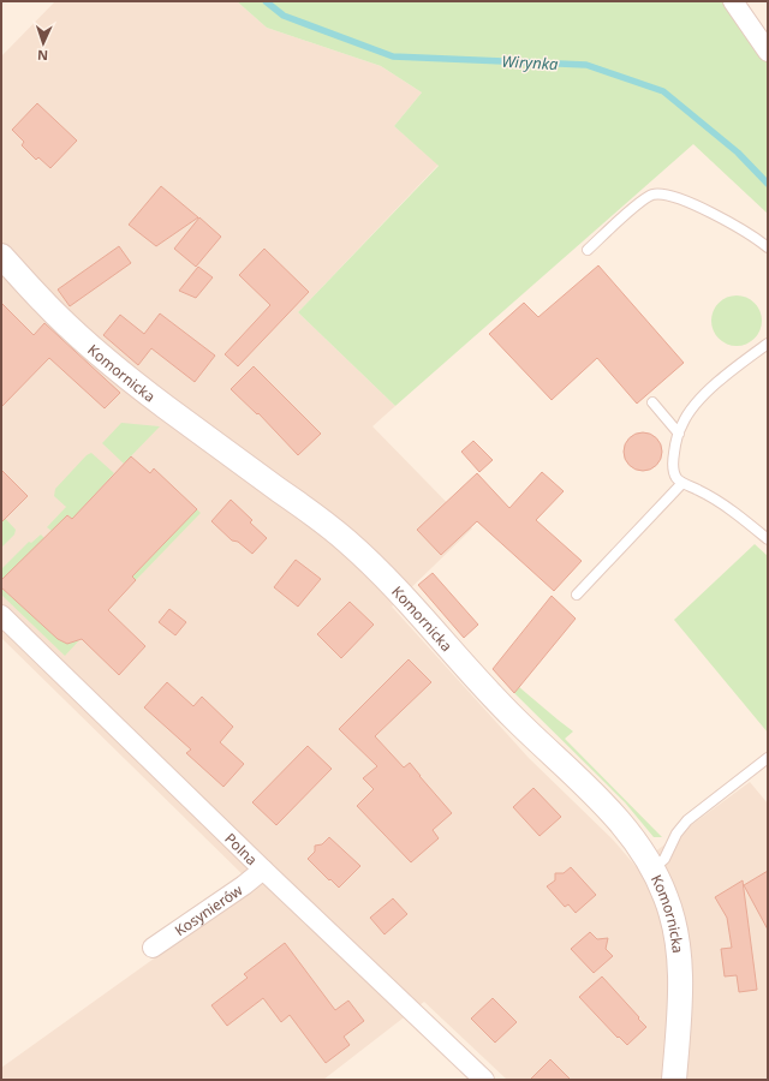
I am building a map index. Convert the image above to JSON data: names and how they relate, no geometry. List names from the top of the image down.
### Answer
{
  "streets": {
    "street": ["Komornicka", "Polna", "Kosynierów"]
  },
  "crossings": [
    ["Polna", "Kosynierów"]
  ],
  "water": ["Wirynka"],
  "north": "bottom"
}
